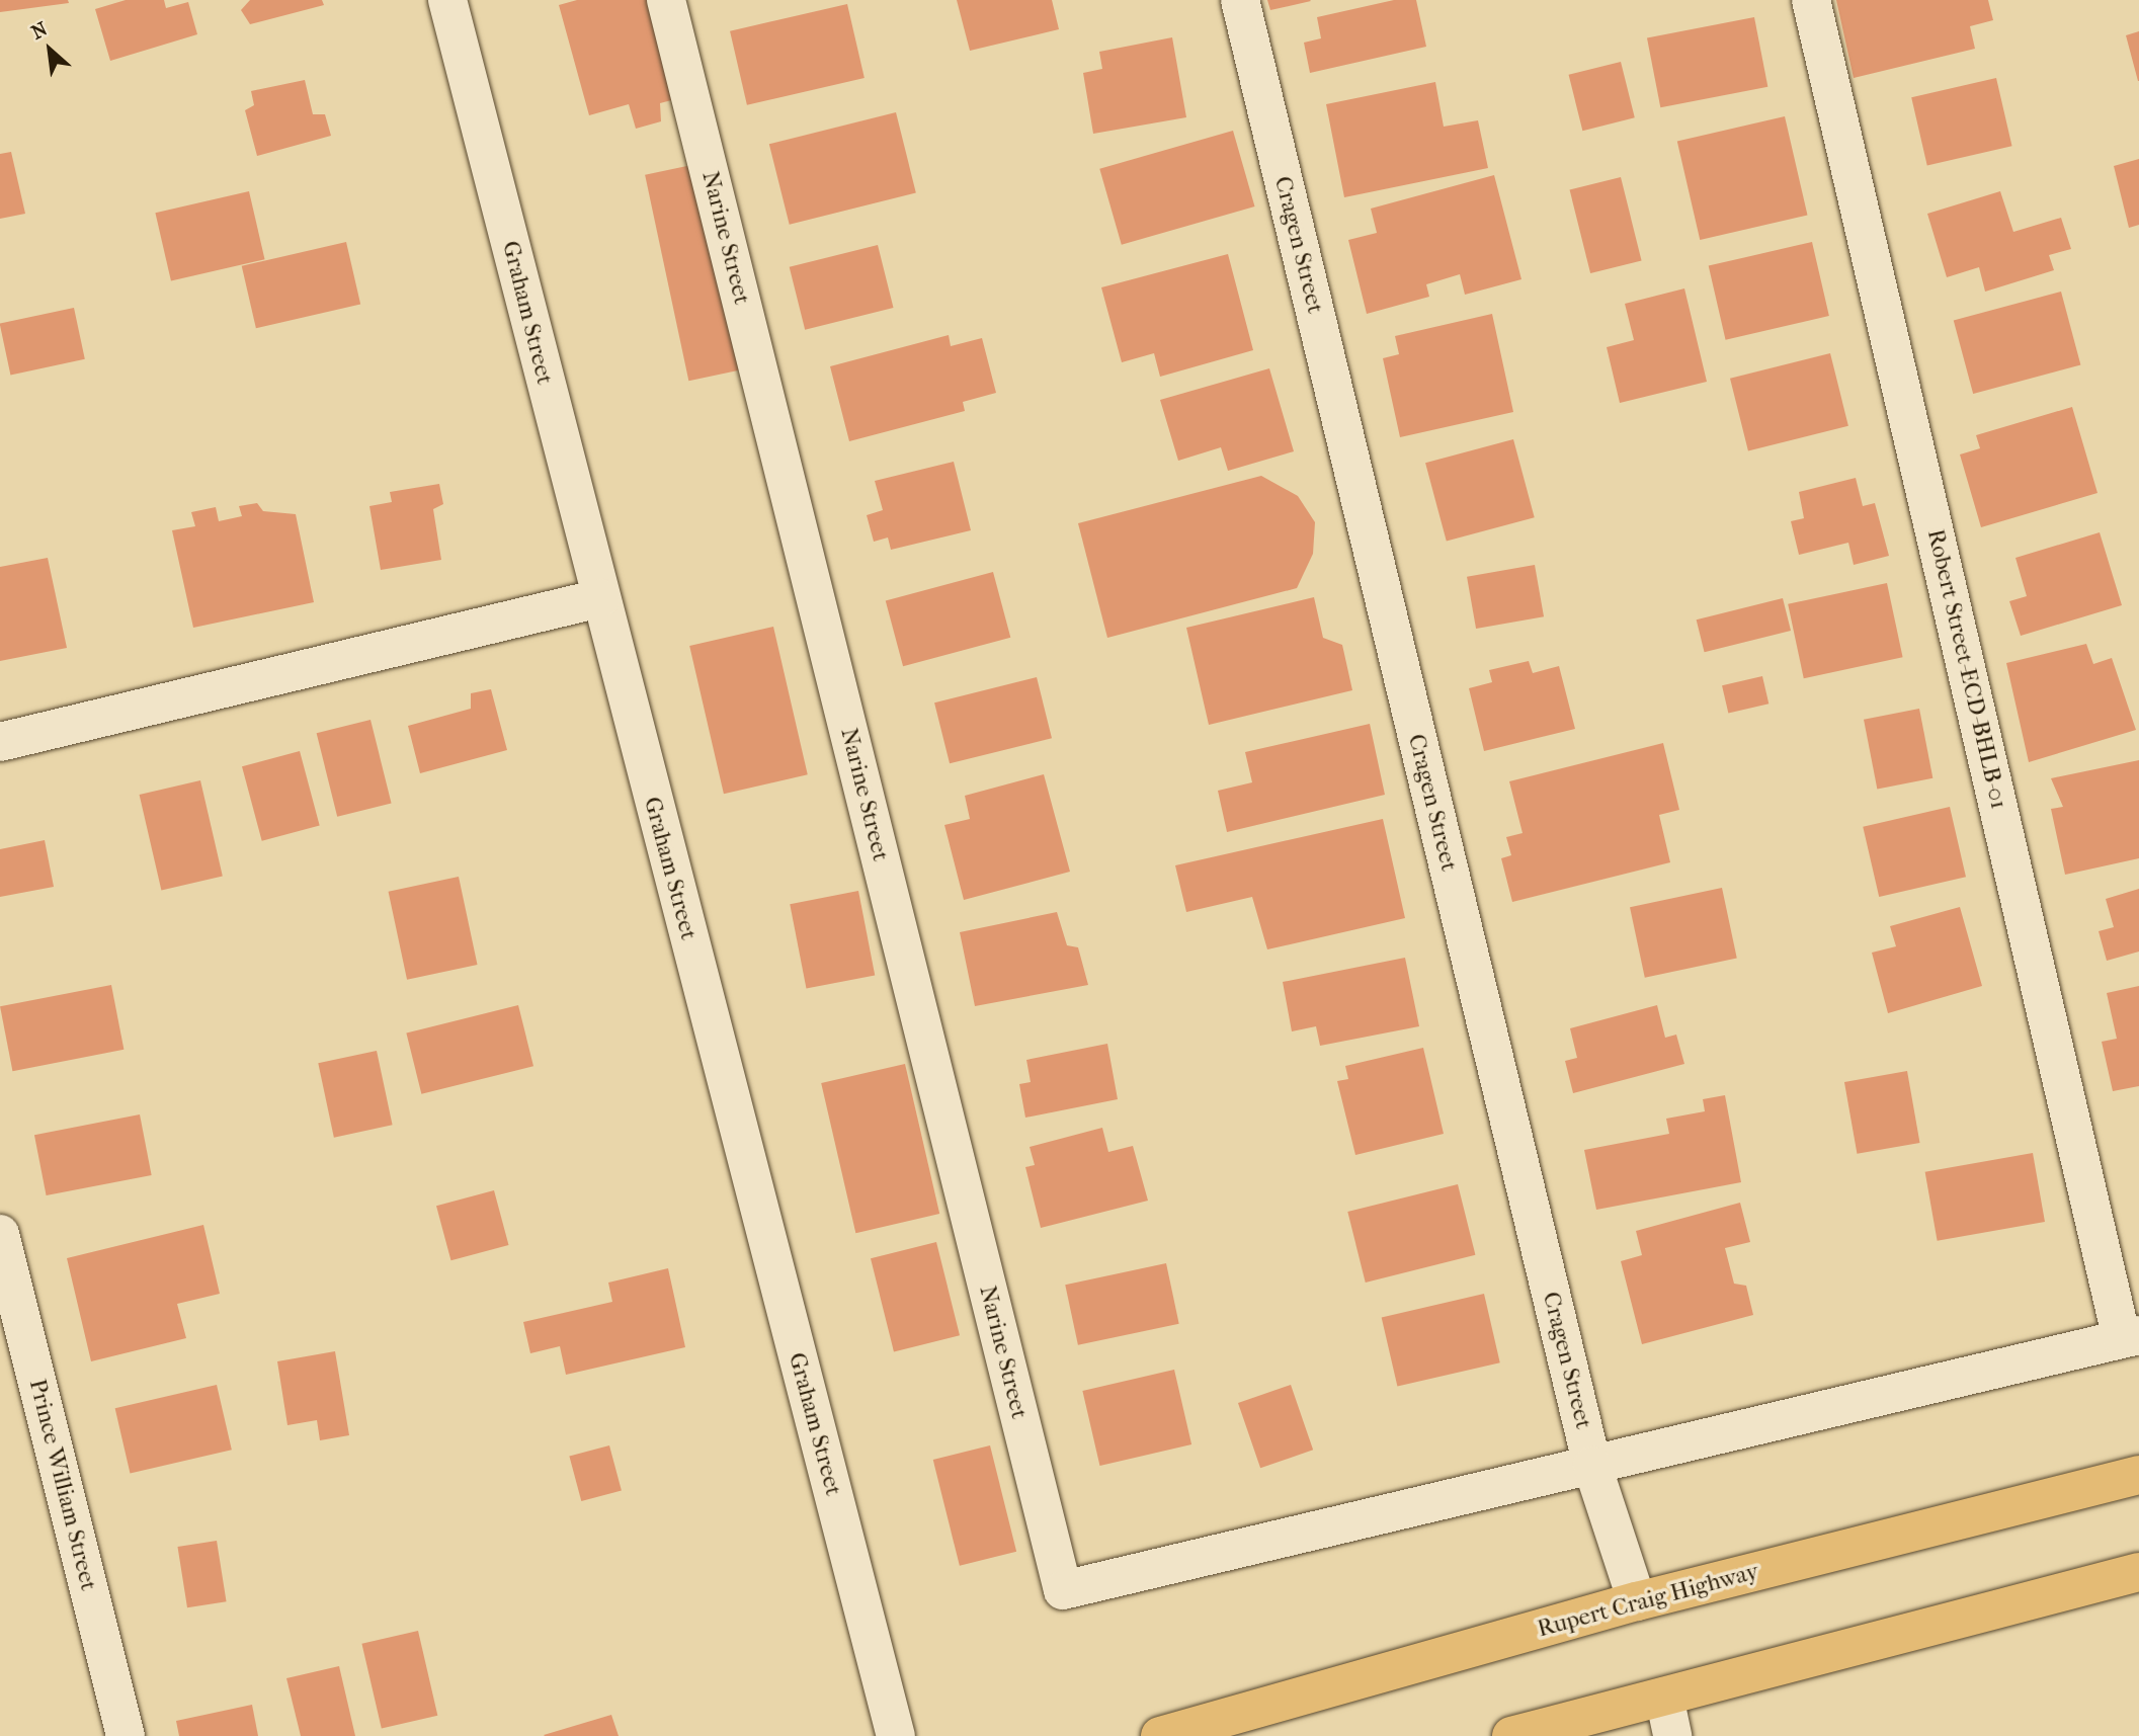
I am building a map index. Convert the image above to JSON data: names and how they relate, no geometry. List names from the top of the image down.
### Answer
{
  "streets": {
    "main road": ["Rupert Craig Highway"],
    "street": [
      "Narine Street",
      "Cragen Street",
      "Graham Street",
      "Robert Street-ECD-BHLB-01",
      "Prince William Street"
    ]
  },
  "crossings": [
    ["Narine Street", "Cragen Street"],
    ["Cragen Street", "Rupert Craig Highway"]
  ],
  "north": "top left"
}
